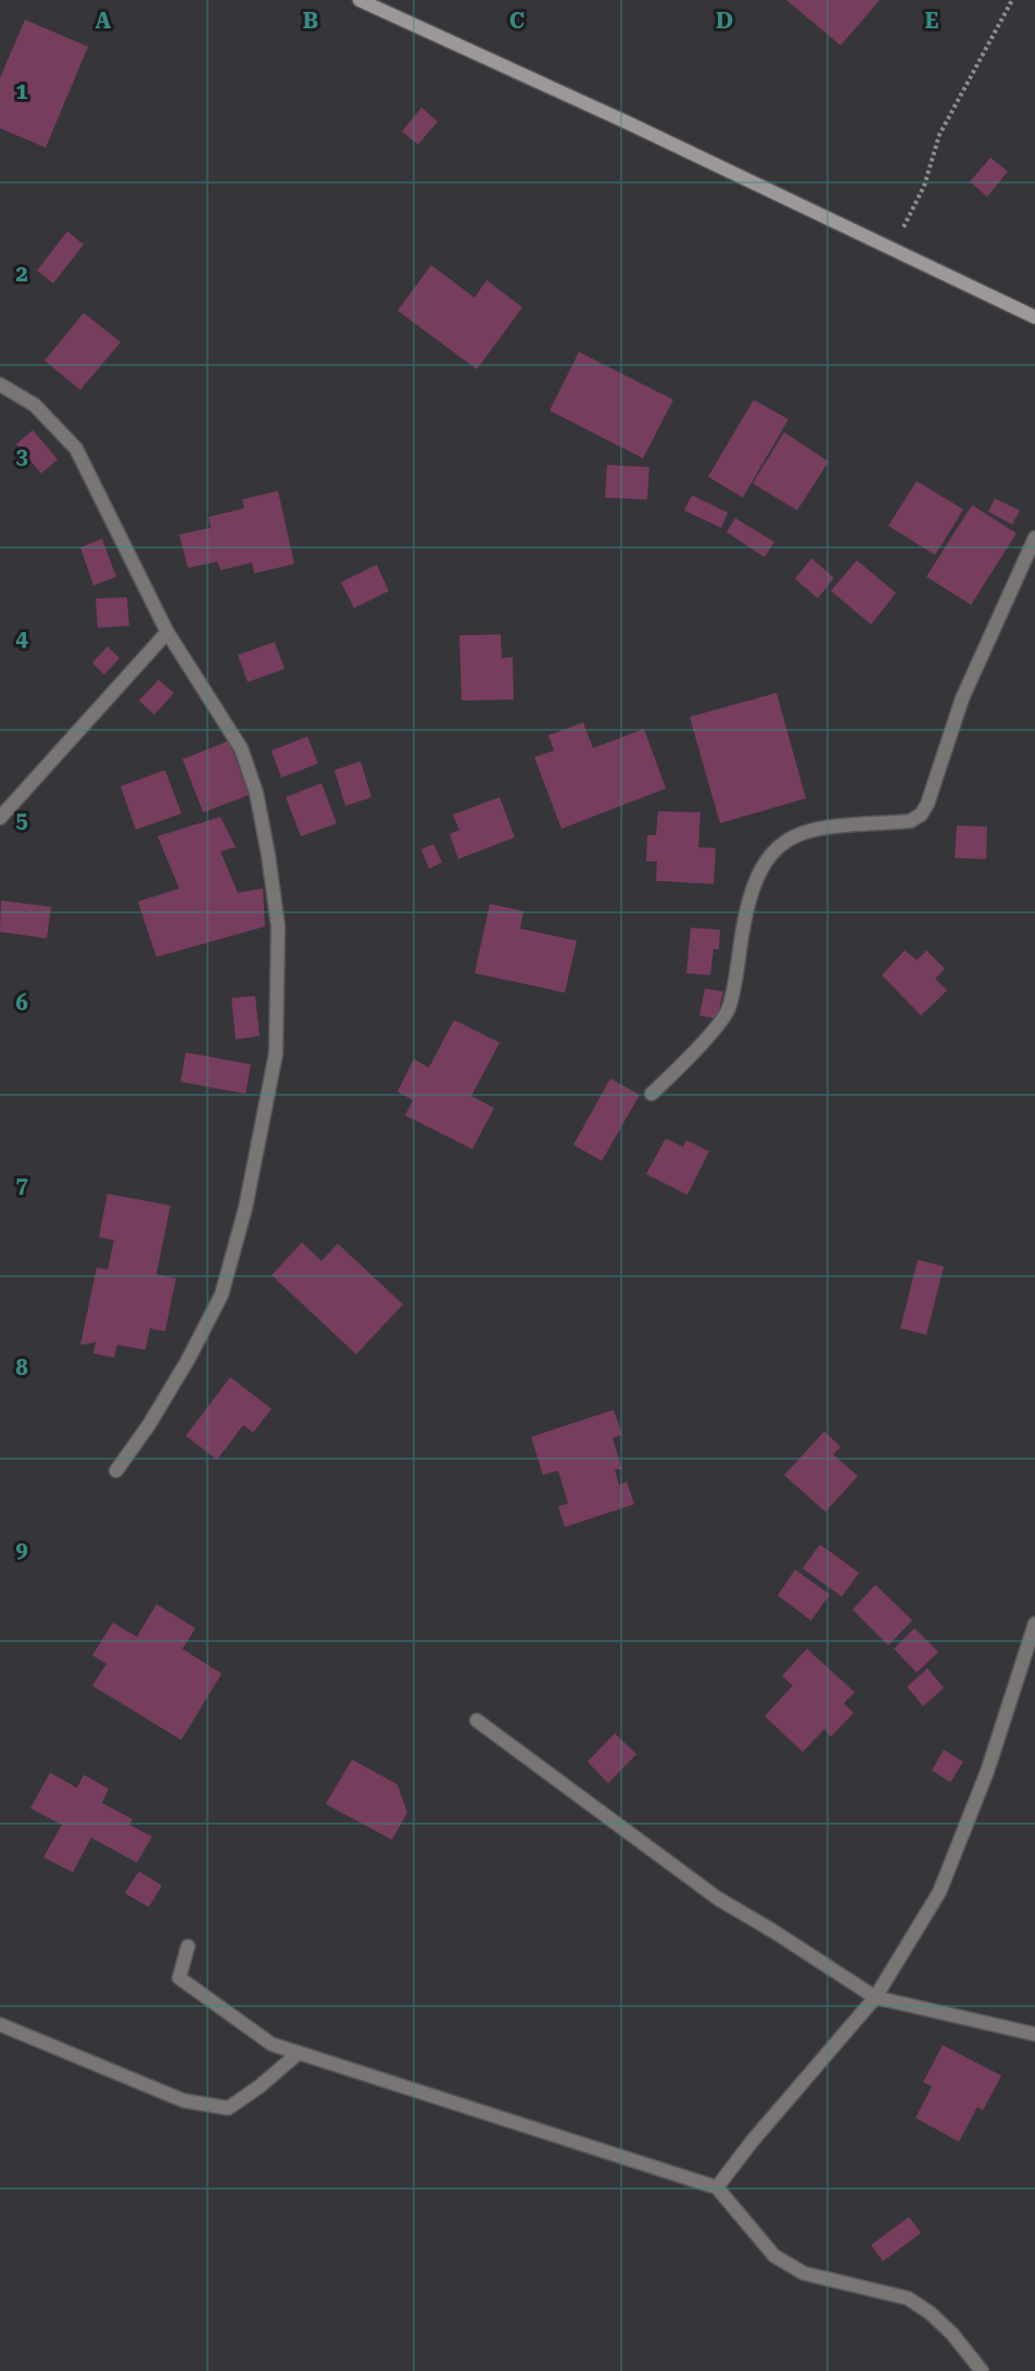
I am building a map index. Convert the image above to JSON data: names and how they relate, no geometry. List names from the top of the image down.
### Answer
{
  "grid": {
    "columns": [
      "A",
      "B",
      "C",
      "D",
      "E"
    ],
    "rows": [
      "1",
      "2",
      "3",
      "4",
      "5",
      "6",
      "7",
      "8",
      "9"
    ]
  }
}
